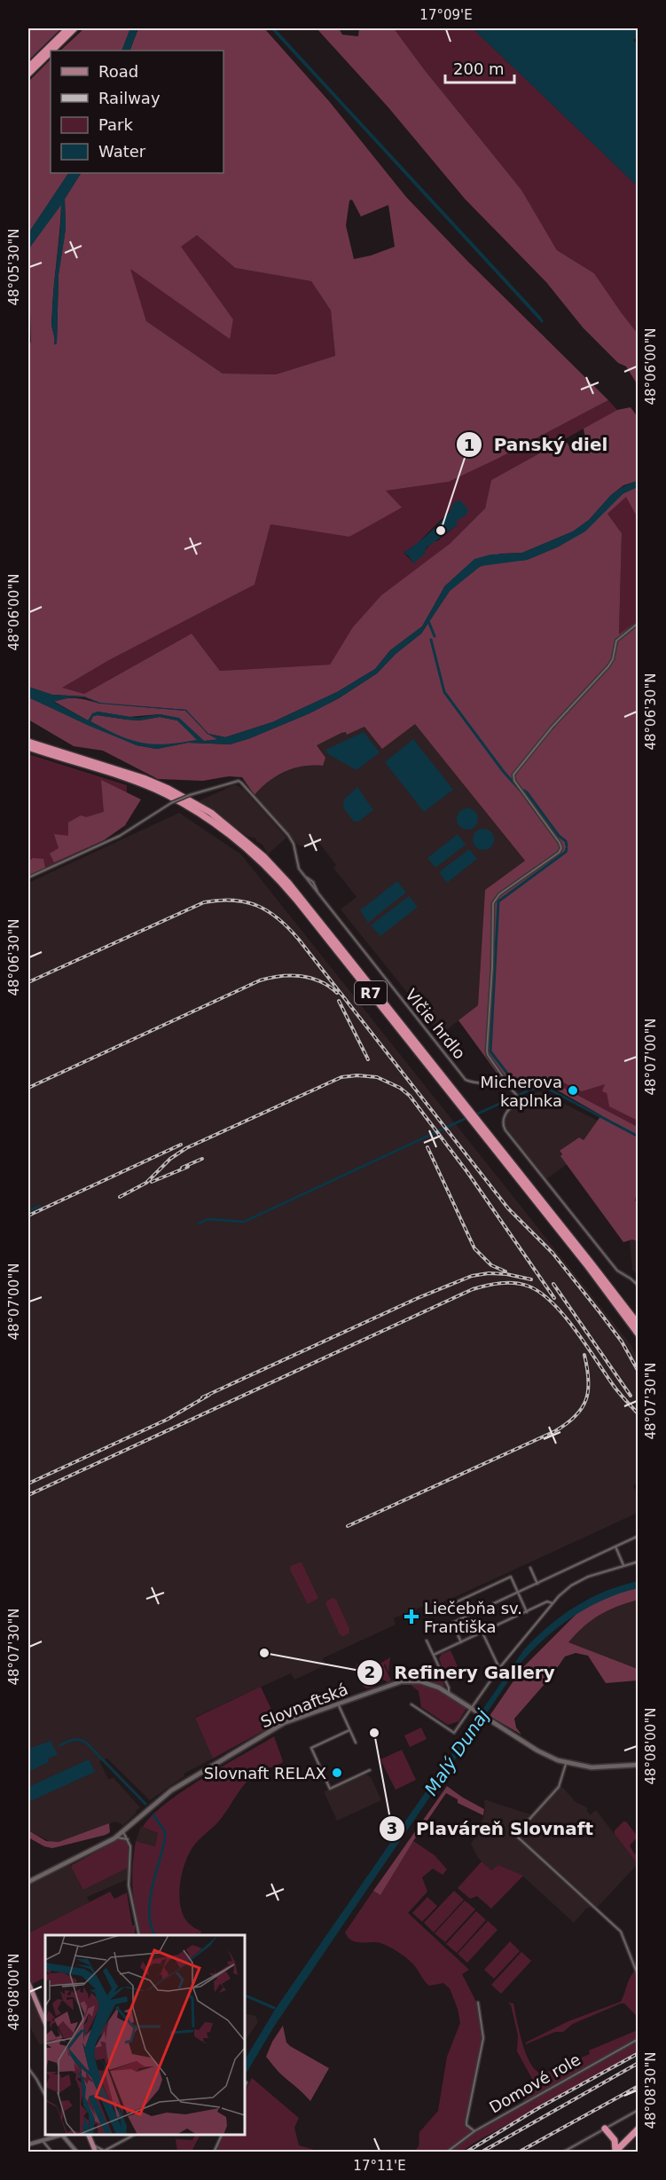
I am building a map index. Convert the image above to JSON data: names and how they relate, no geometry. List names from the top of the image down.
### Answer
{
  "streets": {
    "highway": ["R7"],
    "main road": ["Slovnaftská"],
    "street": ["Vlčie hrdlo", "Domové role"]
  },
  "water": ["Malý Dunaj"],
  "places": {
    "other": [
      "Panský diel",
      "Micherova kaplnka",
      "Refinery Gallery",
      "Plaváreň Slovnaft",
      "Slovnaft RELAX"
    ],
    "health": ["Liečebňa sv. Františka"]
  },
  "legend": [
    "Road",
    "Railway",
    "Park",
    "Water"
  ],
  "scale_bar": "200 m",
  "coordinates": [
    "17°09'E",
    "48°05'30\"N",
    "48°06'00\"N",
    "48°06'30\"N",
    "48°07'00\"N",
    "48°07'30\"N",
    "48°08'00\"N",
    "48°08'30\"N",
    "17°11'E"
  ]
}
